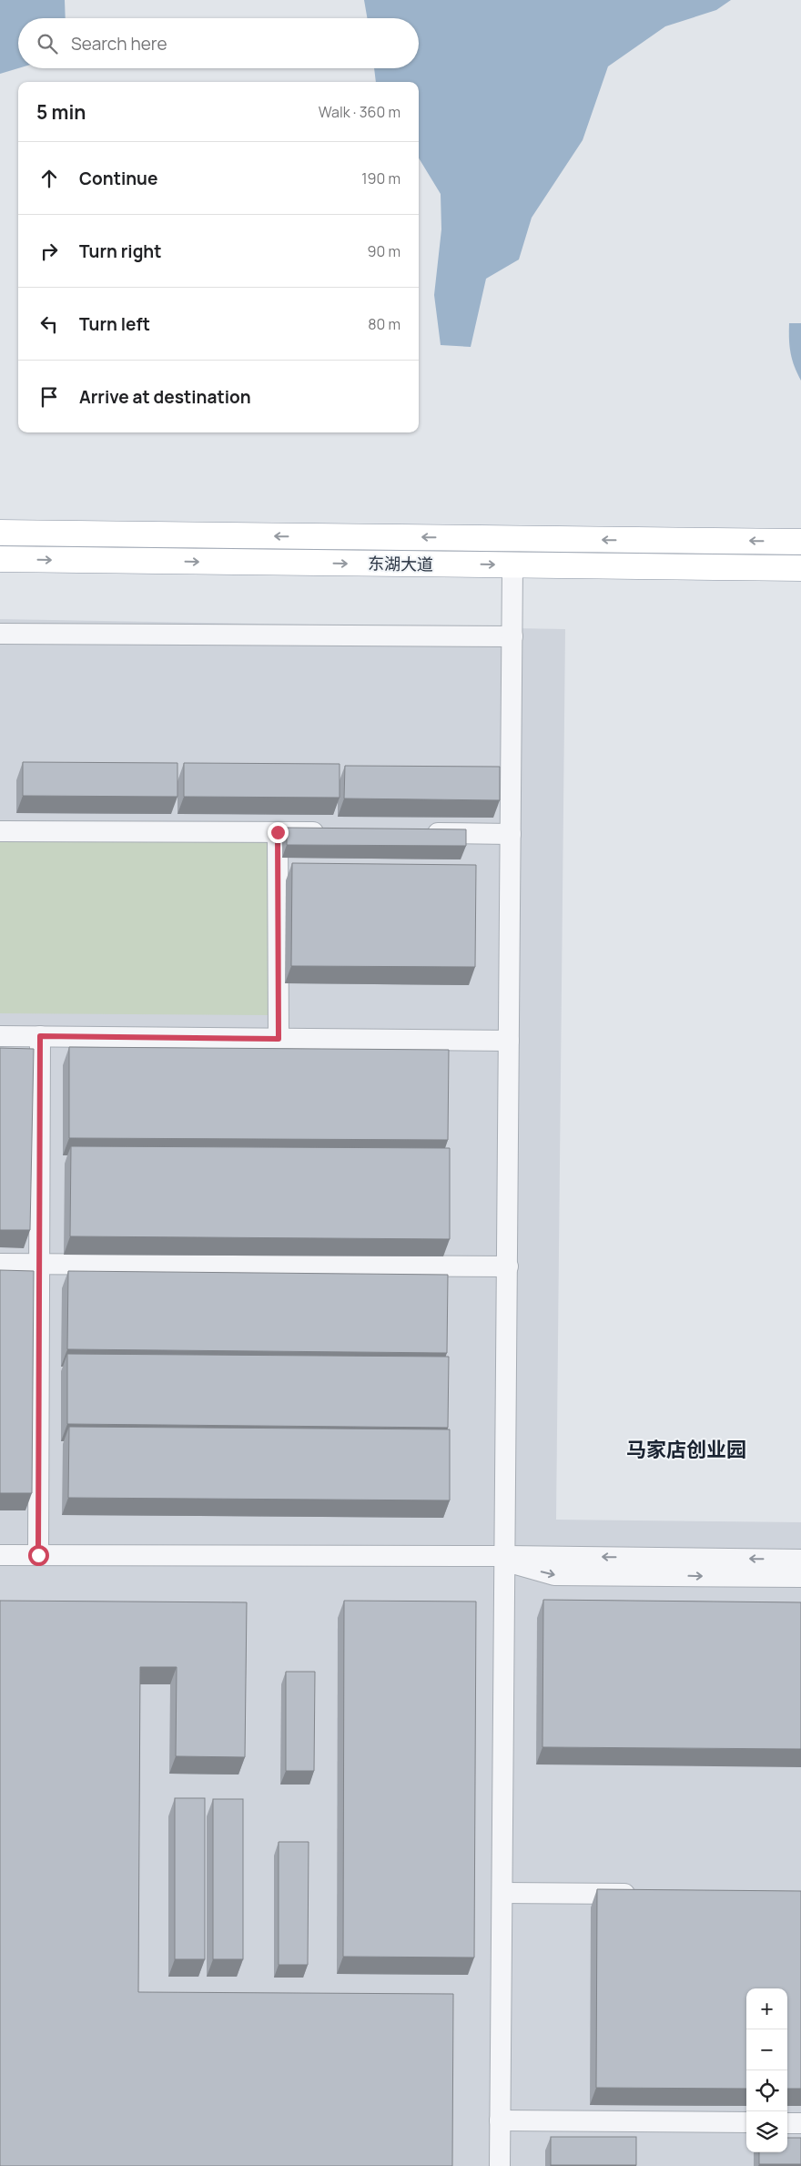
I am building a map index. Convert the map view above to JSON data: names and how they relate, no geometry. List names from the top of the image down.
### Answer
{
  "streets": {
    "highway": ["东湖大道"]
  },
  "districts": ["马家店创业园"],
  "page": {
    "search": "Search here",
    "heading": ["5 min", "Walk · 360 m"],
    "list": [
      ["Continue", "190 m"],
      ["Turn right", "90 m"],
      ["Turn left", "80 m"],
      "Arrive at destination"
    ],
    "map_buttons": ["+", "−"]
  }
}
